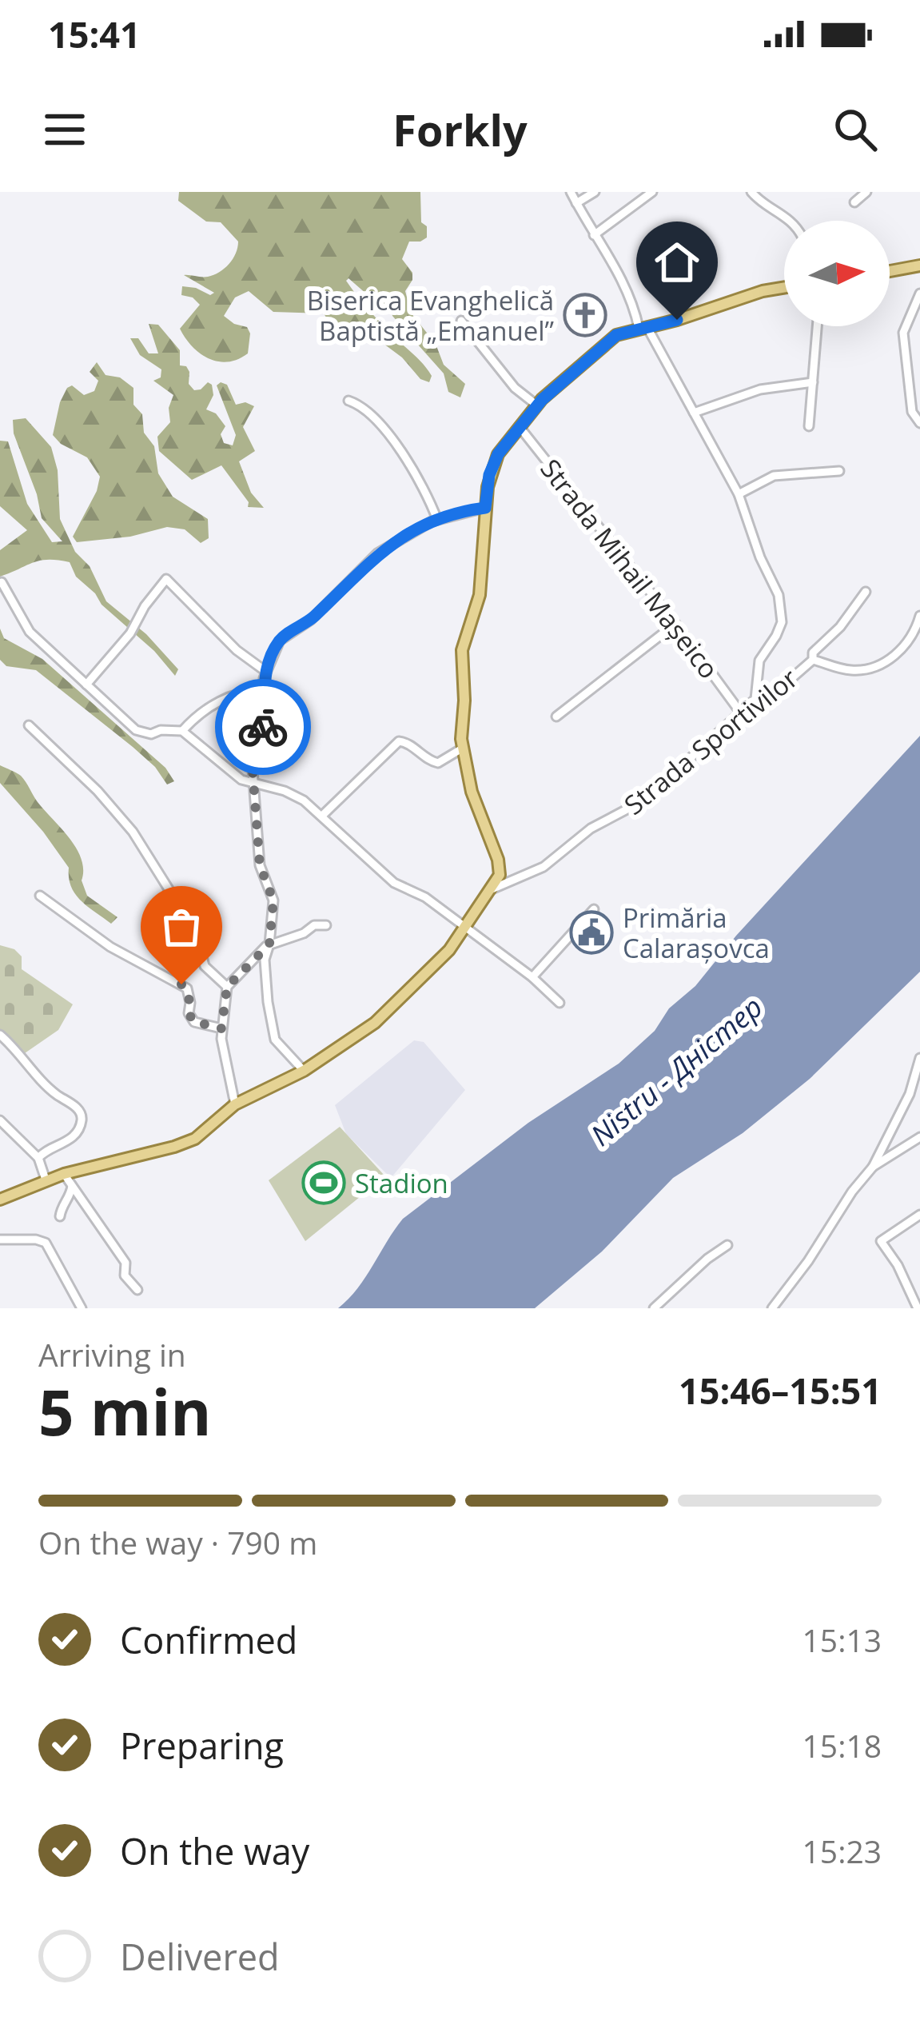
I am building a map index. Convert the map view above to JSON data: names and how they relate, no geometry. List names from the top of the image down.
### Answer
{
  "streets": {
    "street": ["Strada Mihail Mașeico", "Strada Sportivilor"]
  },
  "crossings": [
    ["Strada Mihail Mașeico", "Strada Sportivilor"]
  ],
  "water": ["Nistru - Дністер"],
  "places": {
    "church": ["Biserica Evanghelică Baptistă „Emanuel”"],
    "public building": ["Primăria Calarașovca"],
    "sports": ["Stadion"]
  },
  "north": "right",
  "page": {
    "status": "15:41",
    "header": "Forkly",
    "heading": ["5 min", "Arriving in", "15:46–15:51"],
    "bar": "On the way · 790 m",
    "list": [
      ["Confirmed", "15:13"],
      ["Preparing", "15:18"],
      ["On the way", "15:23"],
      "Delivered"
    ]
  }
}
